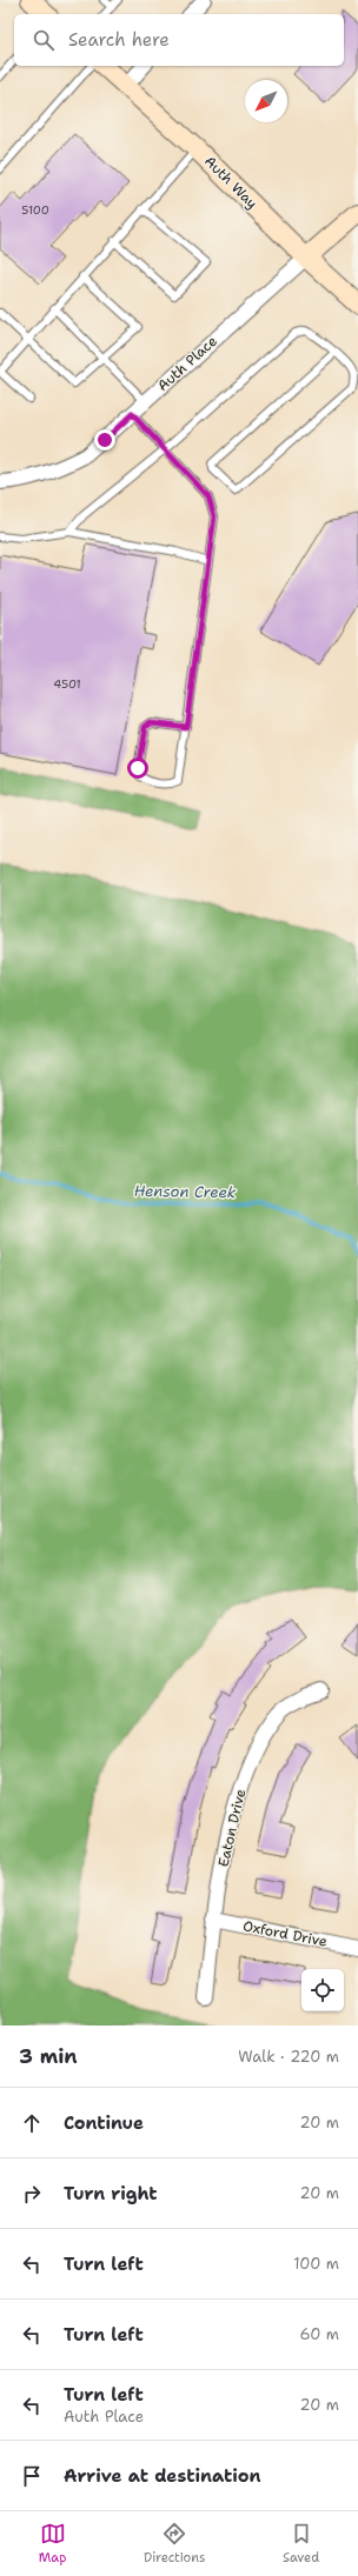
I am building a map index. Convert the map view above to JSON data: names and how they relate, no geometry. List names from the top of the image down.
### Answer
{
  "streets": {
    "street": [
      "Auth Way",
      "Auth Place",
      "Eaton Drive",
      "Oxford Drive"
    ]
  },
  "crossings": [
    ["Auth Way", "Auth Place"],
    ["Eaton Drive", "Oxford Drive"]
  ],
  "water": ["Henson Creek"],
  "house_numbers": ["5100", "4501"],
  "north": "bottom left",
  "page": {
    "search": "Search here",
    "heading": ["3 min", "Walk · 220 m"],
    "list": [
      ["Continue", "20 m"],
      ["Turn right", "20 m"],
      ["Turn left", "100 m"],
      ["Turn left", "60 m"],
      ["Turn left", "Auth Place", "20 m"],
      "Arrive at destination"
    ],
    "nav": ["Map", "Directions", "Saved"]
  }
}
